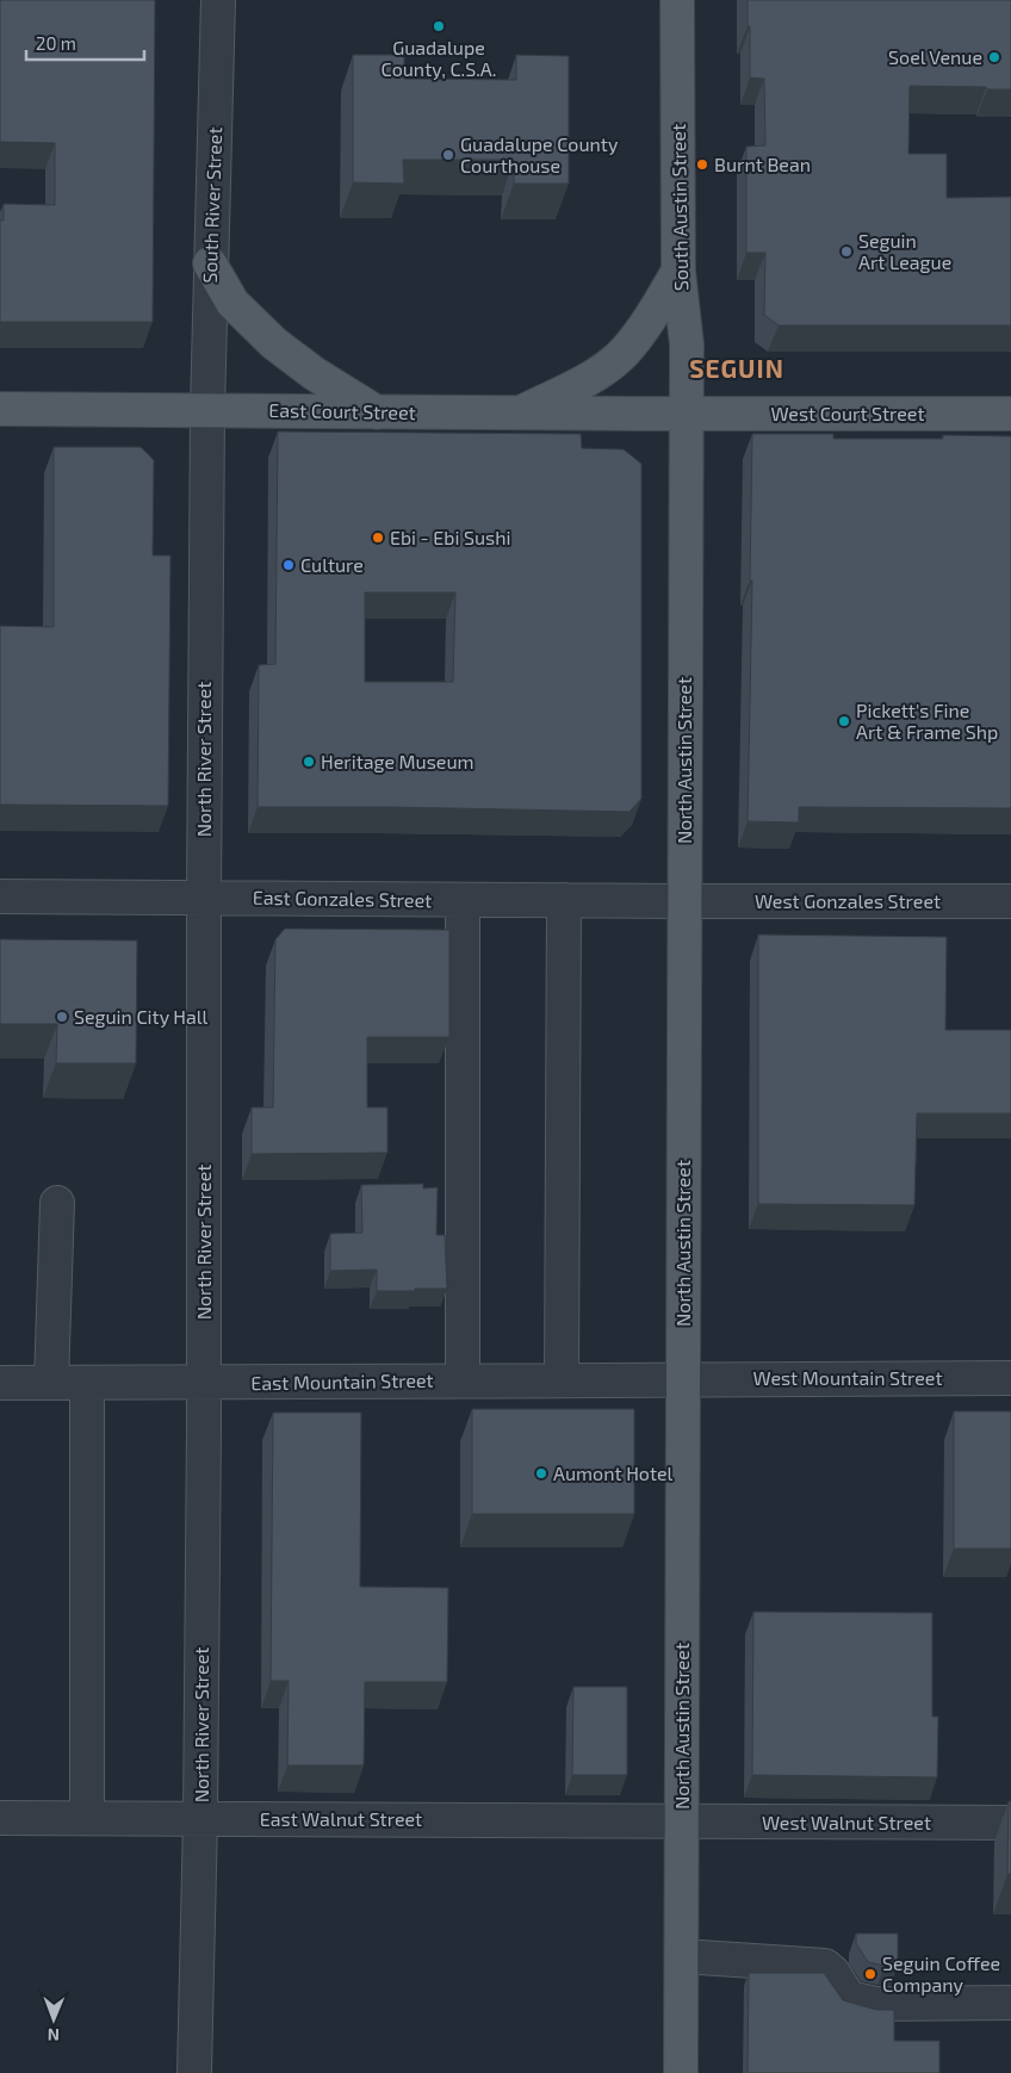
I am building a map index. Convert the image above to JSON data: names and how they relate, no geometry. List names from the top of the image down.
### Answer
{
  "streets": {
    "main road": [
      "South Austin Street",
      "East Court Street",
      "West Court Street",
      "North Austin Street"
    ],
    "street": [
      "South River Street",
      "North River Street",
      "East Gonzales Street",
      "West Gonzales Street",
      "West Mountain Street",
      "East Mountain Street",
      "East Walnut Street",
      "West Walnut Street"
    ]
  },
  "crossings": [
    ["South River Street", "East Court Street"],
    ["South River Street", "North River Street"],
    ["South Austin Street", "East Court Street"],
    ["South Austin Street", "West Court Street"],
    ["South Austin Street", "North Austin Street"],
    ["East Court Street", "West Court Street"],
    ["East Court Street", "North River Street"],
    ["East Court Street", "North Austin Street"],
    ["West Court Street", "North Austin Street"],
    ["North River Street", "East Gonzales Street"],
    ["North River Street", "East Mountain Street"],
    ["North River Street", "East Walnut Street"],
    ["North Austin Street", "East Gonzales Street"],
    ["North Austin Street", "West Gonzales Street"],
    ["North Austin Street", "West Mountain Street"],
    ["North Austin Street", "East Mountain Street"],
    ["North Austin Street", "East Walnut Street"],
    ["North Austin Street", "West Walnut Street"],
    ["East Gonzales Street", "West Gonzales Street"],
    ["West Mountain Street", "East Mountain Street"],
    ["East Walnut Street", "West Walnut Street"]
  ],
  "districts": ["SEGUIN"],
  "places": [
    "Guadalupe County, C.S.A.",
    "Soel Venue",
    "Guadalupe County Courthouse",
    "Burnt Bean",
    "Seguin Art League",
    "Ebi - Ebi Sushi",
    "Culture",
    "Pickett's Fine Art & Frame Shp",
    "Heritage Museum",
    "Seguin City Hall",
    "Aumont Hotel",
    "Seguin Coffee Company"
  ],
  "scale_bar": "20 m",
  "north": "bottom"
}
